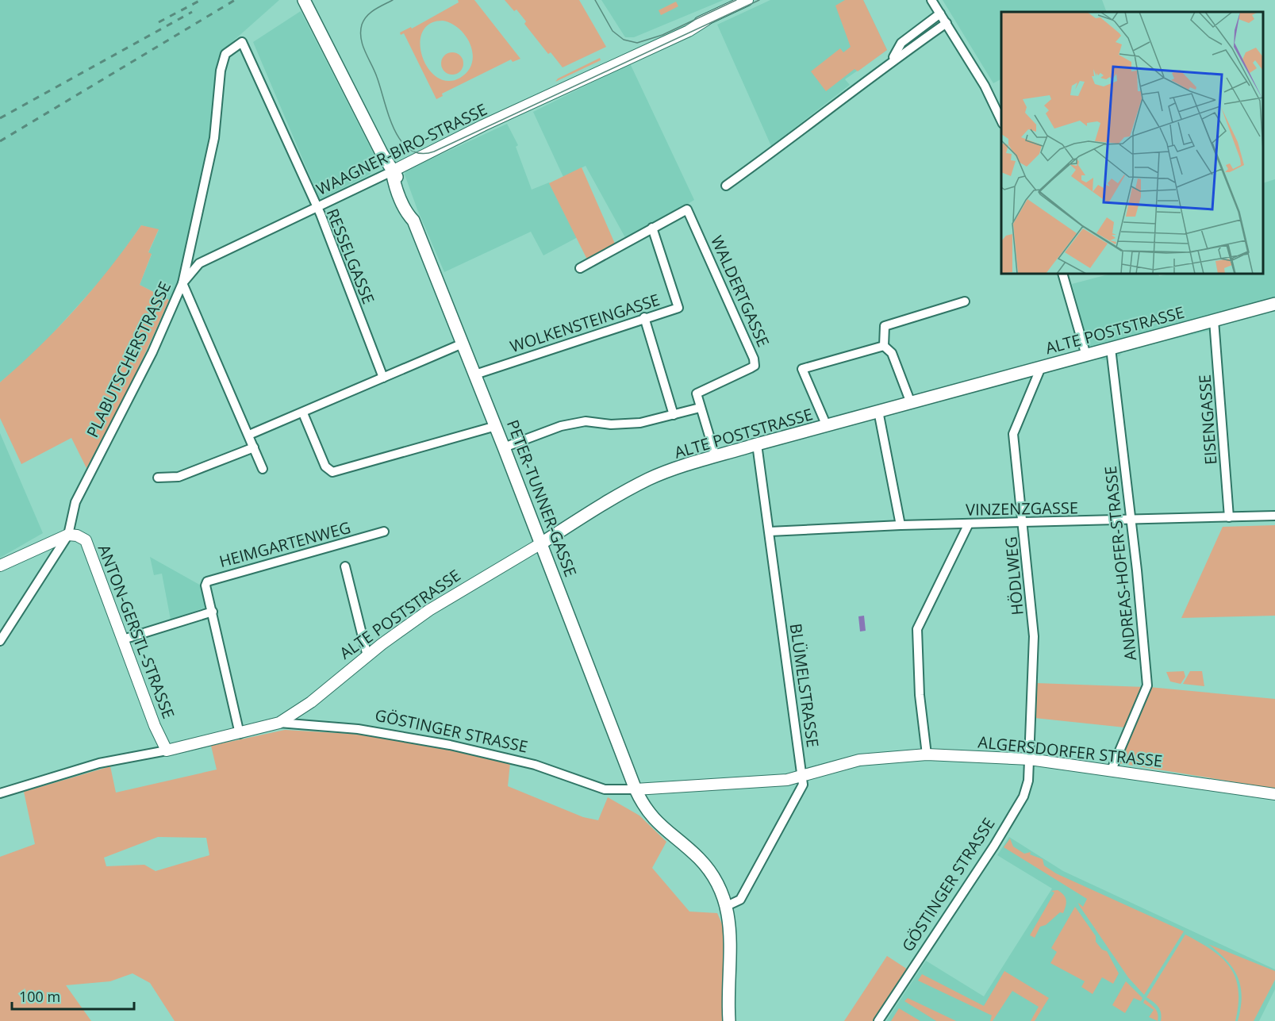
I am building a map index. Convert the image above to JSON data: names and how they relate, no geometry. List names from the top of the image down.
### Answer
{
  "streets": {
    "main road": ["ALTE POSTSTRASSE", "PETER-TUNNER-GASSE"],
    "street": [
      "WAAGNER-BIRO-STRASSE",
      "RESSELGASSE",
      "WALDERTGASSE",
      "WOLKENSTEINGASSE",
      "PLABUTSCHERSTRASSE",
      "EISENGASSE",
      "VINZENZGASSE",
      "HEIMGARTENWEG",
      "ANDREAS-HOFER-STRASSE",
      "HÖDLWEG",
      "ANTON-GERSTL-STRASSE",
      "BLÜMELSTRASSE",
      "GÖSTINGER STRASSE",
      "ALGERSDORFER STRASSE"
    ]
  },
  "crossings": [
    ["WAAGNER-BIRO-STRASSE", "RESSELGASSE"],
    ["WAAGNER-BIRO-STRASSE", "PLABUTSCHERSTRASSE"],
    ["WAAGNER-BIRO-STRASSE", "PETER-TUNNER-GASSE"],
    ["RESSELGASSE", "PLABUTSCHERSTRASSE"],
    ["WALDERTGASSE", "WOLKENSTEINGASSE"],
    ["WOLKENSTEINGASSE", "PETER-TUNNER-GASSE"],
    ["ALTE POSTSTRASSE", "EISENGASSE"],
    ["ALTE POSTSTRASSE", "PETER-TUNNER-GASSE"],
    ["ALTE POSTSTRASSE", "ANDREAS-HOFER-STRASSE"],
    ["ALTE POSTSTRASSE", "HÖDLWEG"],
    ["ALTE POSTSTRASSE", "BLÜMELSTRASSE"],
    ["ALTE POSTSTRASSE", "GÖSTINGER STRASSE"],
    ["PLABUTSCHERSTRASSE", "ANTON-GERSTL-STRASSE"],
    ["EISENGASSE", "VINZENZGASSE"],
    ["PETER-TUNNER-GASSE", "GÖSTINGER STRASSE"],
    ["PETER-TUNNER-GASSE", "ALGERSDORFER STRASSE"],
    ["VINZENZGASSE", "ANDREAS-HOFER-STRASSE"],
    ["VINZENZGASSE", "HÖDLWEG"],
    ["VINZENZGASSE", "BLÜMELSTRASSE"],
    ["HEIMGARTENWEG", "GÖSTINGER STRASSE"],
    ["ANDREAS-HOFER-STRASSE", "ALGERSDORFER STRASSE"],
    ["HÖDLWEG", "GÖSTINGER STRASSE"],
    ["HÖDLWEG", "ALGERSDORFER STRASSE"],
    ["ANTON-GERSTL-STRASSE", "GÖSTINGER STRASSE"],
    ["BLÜMELSTRASSE", "ALGERSDORFER STRASSE"],
    ["GÖSTINGER STRASSE", "ALGERSDORFER STRASSE"]
  ],
  "scale_bar": "100 m"
}
